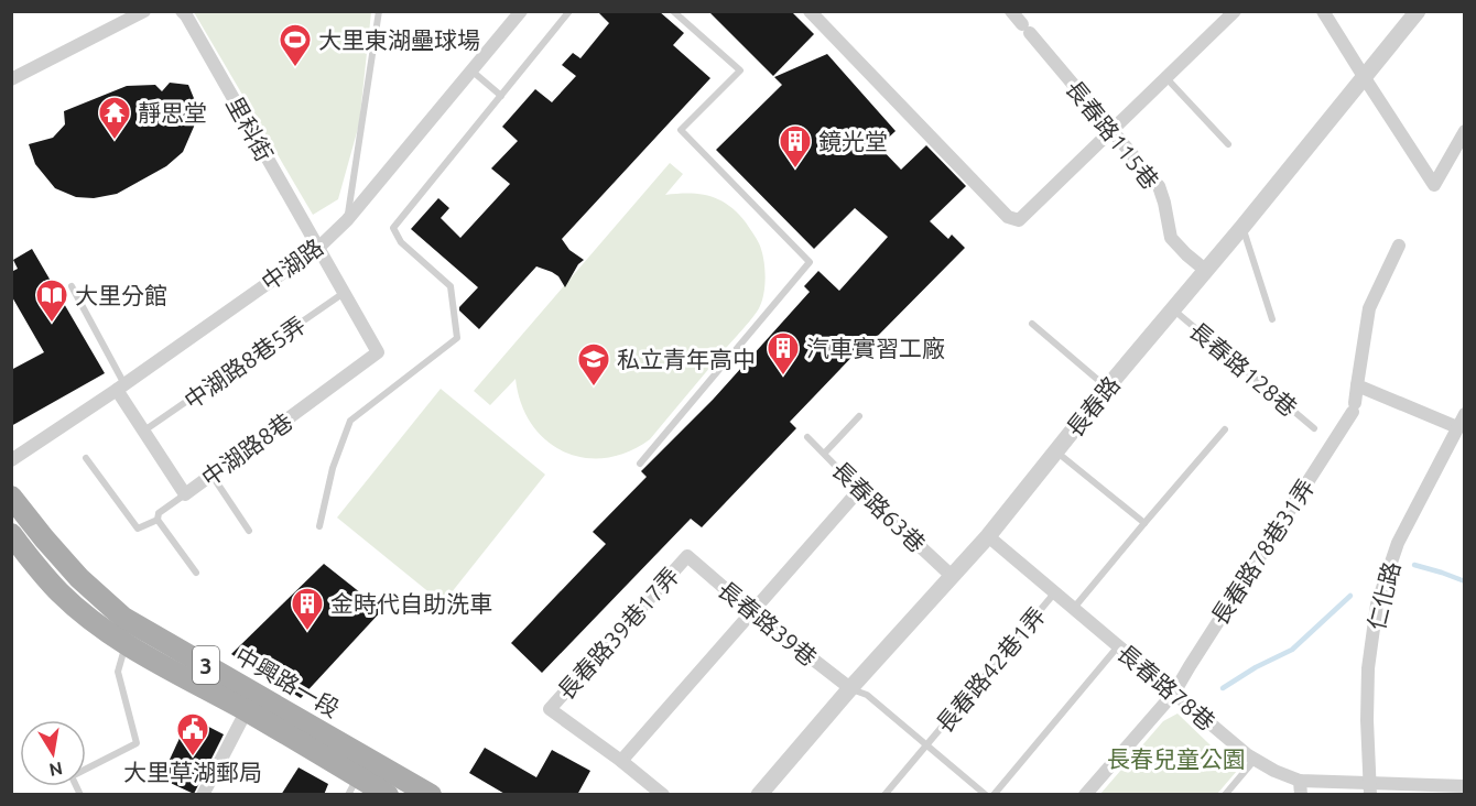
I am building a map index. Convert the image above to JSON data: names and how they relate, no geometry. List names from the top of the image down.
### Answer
{
  "streets": {
    "main road": ["3", "中興路一段"],
    "street": [
      "里科街",
      "長春路115巷",
      "中湖路",
      "長春路",
      "中湖路8巷",
      "長春路63巷",
      "長春路78巷31弄",
      "仁化路",
      "長春路39巷",
      "長春路39巷17弄",
      "長春路78巷"
    ],
    "lane": ["中湖路8巷5弄", "長春路128巷", "長春路42巷1弄"]
  },
  "crossings": [
    ["里科街", "中湖路"],
    ["里科街", "中湖路8巷5弄"],
    ["里科街", "中湖路8巷"],
    ["長春路115巷", "長春路"],
    ["中湖路", "中湖路8巷"],
    ["中湖路8巷5弄", "中湖路8巷"],
    ["長春路128巷", "長春路"],
    ["長春路", "長春路63巷"],
    ["長春路", "長春路39巷"],
    ["長春路", "長春路78巷"],
    ["長春路78巷31弄", "長春路78巷"],
    ["仁化路", "長春路78巷"],
    ["長春路39巷", "長春路39巷17弄"],
    ["長春路42巷1弄", "長春路78巷"]
  ],
  "parks": ["長春兒童公園"],
  "places": {
    "sports": ["大里東湖壘球場"],
    "temple": ["靜思堂"],
    "building": ["鏡光堂", "汽車實習工廠", "金時代自助洗車"],
    "library": ["大里分館"],
    "school or university": ["私立青年高中"],
    "public building": ["大里草湖郵局"]
  },
  "north": "bottom"
}
